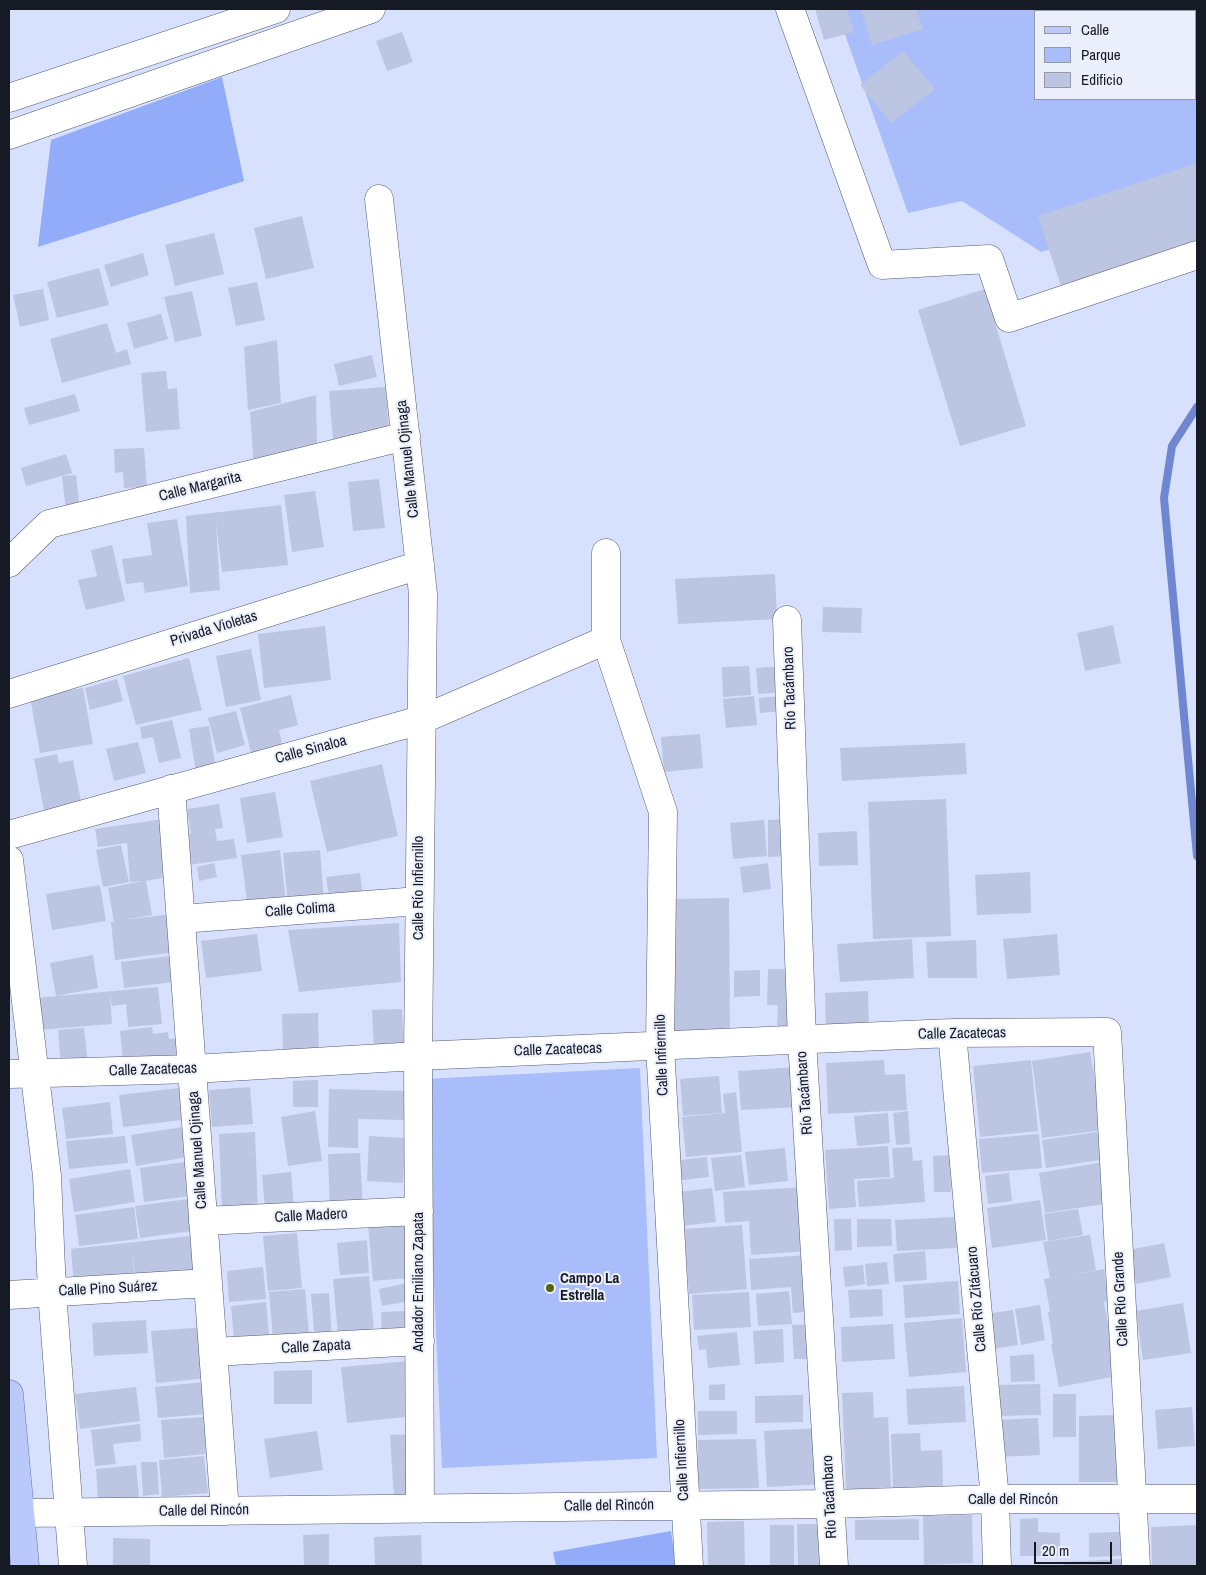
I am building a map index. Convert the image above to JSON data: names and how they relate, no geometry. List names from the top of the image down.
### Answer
{
  "streets": {
    "street": [
      "Calle Manuel Ojinaga",
      "Calle Margarita",
      "Privada Violetas",
      "Río Tacámbaro",
      "Calle Sinaloa",
      "Calle Río Infiernillo",
      "Calle Colima",
      "Calle Zacatecas",
      "Calle Infiernillo",
      "Calle Madero",
      "Andador Emiliano Zapata",
      "Calle Pino Suárez",
      "Calle Río Zitácuaro",
      "Calle Río Grande",
      "Calle Zapata",
      "Calle del Rincón"
    ]
  },
  "crossings": [
    ["Calle Manuel Ojinaga", "Calle Margarita"],
    ["Calle Manuel Ojinaga", "Privada Violetas"],
    ["Calle Manuel Ojinaga", "Calle Sinaloa"],
    ["Calle Manuel Ojinaga", "Calle Río Infiernillo"],
    ["Calle Manuel Ojinaga", "Calle Colima"],
    ["Calle Manuel Ojinaga", "Calle Zacatecas"],
    ["Calle Manuel Ojinaga", "Calle Madero"],
    ["Calle Manuel Ojinaga", "Calle Pino Suárez"],
    ["Calle Manuel Ojinaga", "Calle Zapata"],
    ["Calle Manuel Ojinaga", "Calle del Rincón"],
    ["Río Tacámbaro", "Calle Zacatecas"],
    ["Río Tacámbaro", "Calle del Rincón"],
    ["Calle Sinaloa", "Calle Río Infiernillo"],
    ["Calle Sinaloa", "Calle Infiernillo"],
    ["Calle Río Infiernillo", "Calle Colima"],
    ["Calle Río Infiernillo", "Calle Zacatecas"],
    ["Calle Río Infiernillo", "Andador Emiliano Zapata"],
    ["Calle Zacatecas", "Calle Infiernillo"],
    ["Calle Zacatecas", "Andador Emiliano Zapata"],
    ["Calle Zacatecas", "Calle Río Zitácuaro"],
    ["Calle Zacatecas", "Calle Río Grande"],
    ["Calle Infiernillo", "Calle del Rincón"],
    ["Calle Madero", "Andador Emiliano Zapata"],
    ["Andador Emiliano Zapata", "Calle Zapata"],
    ["Andador Emiliano Zapata", "Calle del Rincón"],
    ["Calle Río Zitácuaro", "Calle del Rincón"],
    ["Calle Río Grande", "Calle del Rincón"]
  ],
  "places": ["Campo La Estrella"],
  "legend": ["Calle", "Parque", "Edificio"],
  "scale_bar": "20 m"
}
